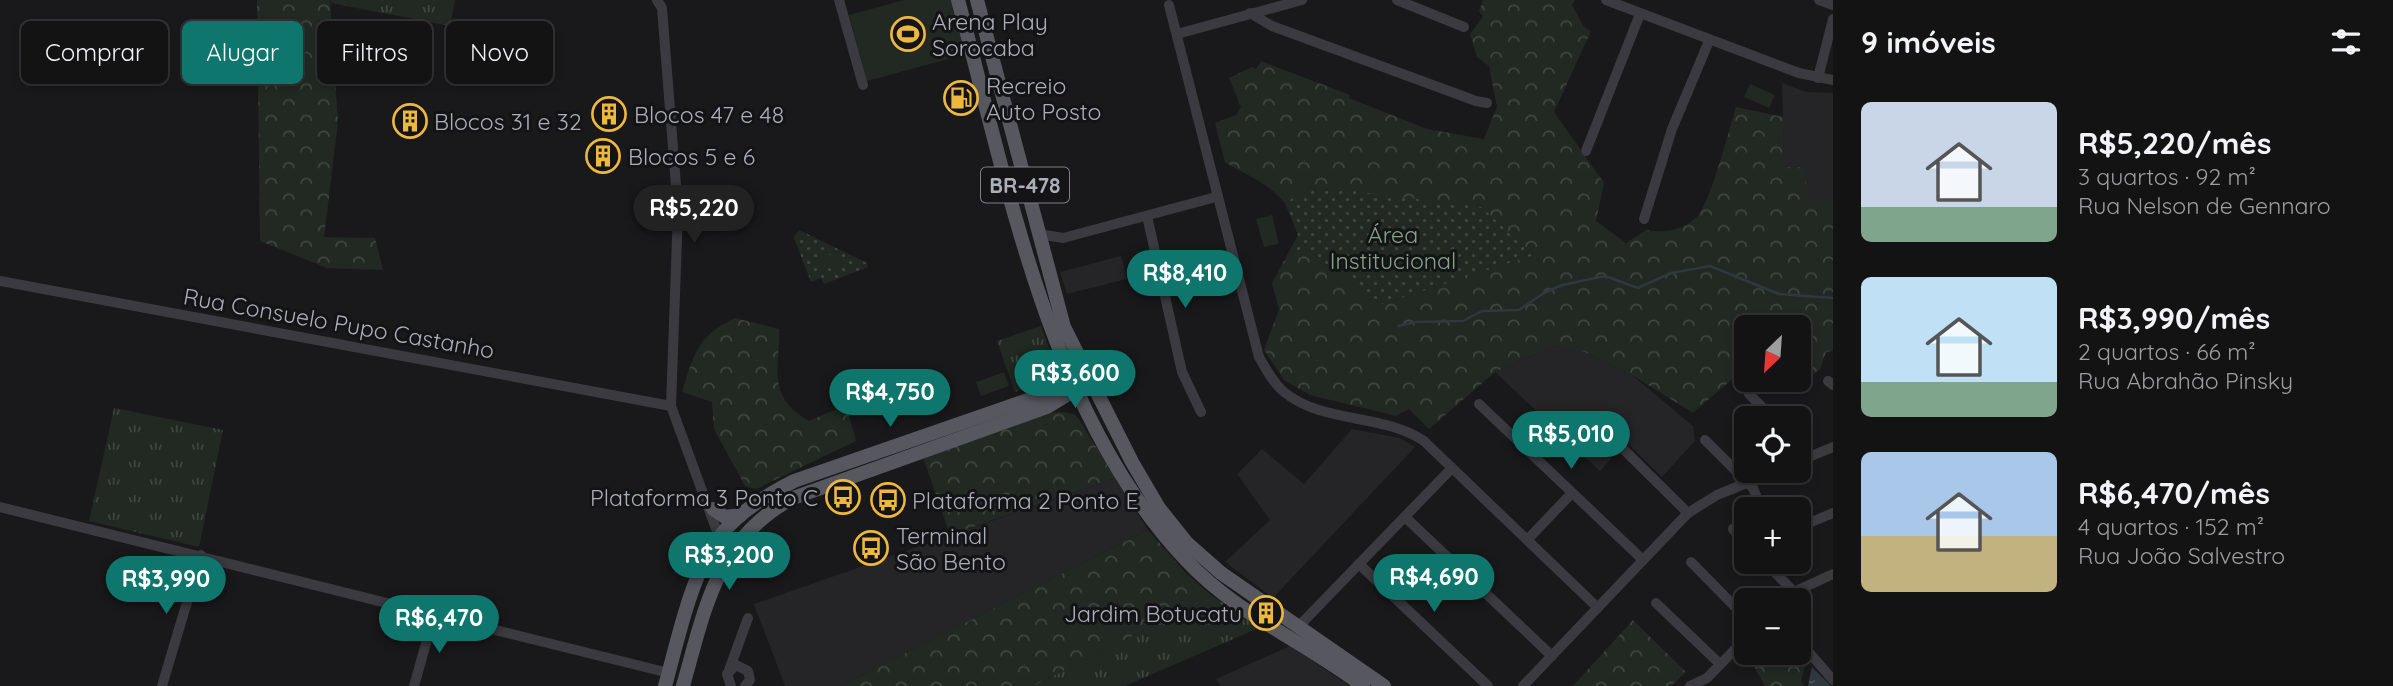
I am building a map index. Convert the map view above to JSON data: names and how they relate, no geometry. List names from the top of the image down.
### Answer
{
  "streets": {
    "main road": ["BR-478"],
    "street": ["Rua Consuelo Pupo Castanho"]
  },
  "parks": ["Área Institucional"],
  "places": {
    "sports": ["Arena Play Sorocaba"],
    "fuel station": ["Recreio Auto Posto"],
    "building": [
      "Blocos 47 e 48",
      "Blocos 31 e 32",
      "Blocos 5 e 6",
      "Jardim Botucatu"
    ],
    "bus stop": ["Plataforma 3 Ponto C", "Plataforma 2 Ponto E", "Terminal São Bento"]
  },
  "north": "bottom left",
  "page": {
    "heading": "9 imóveis",
    "chip": [
      "Comprar",
      "Alugar",
      "Filtros",
      "Novo"
    ],
    "list": [
      {
        "name": "R$5,220/mês",
        "note": "3 quartos · 92 m² · Rua Nelson de Gennaro"
      },
      {
        "name": "R$3,990/mês",
        "note": "2 quartos · 66 m² · Rua Abrahão Pinsky"
      },
      {
        "name": "R$6,470/mês",
        "note": "4 quartos · 152 m² · Rua João Salvestro"
      }
    ],
    "price": [
      "R$5,220",
      "R$8,410",
      "R$3,600",
      "R$4,750",
      "R$5,010",
      "R$3,200",
      "R$4,690",
      "R$3,990",
      "R$6,470"
    ],
    "map_buttons": ["+", "−"]
  }
}
